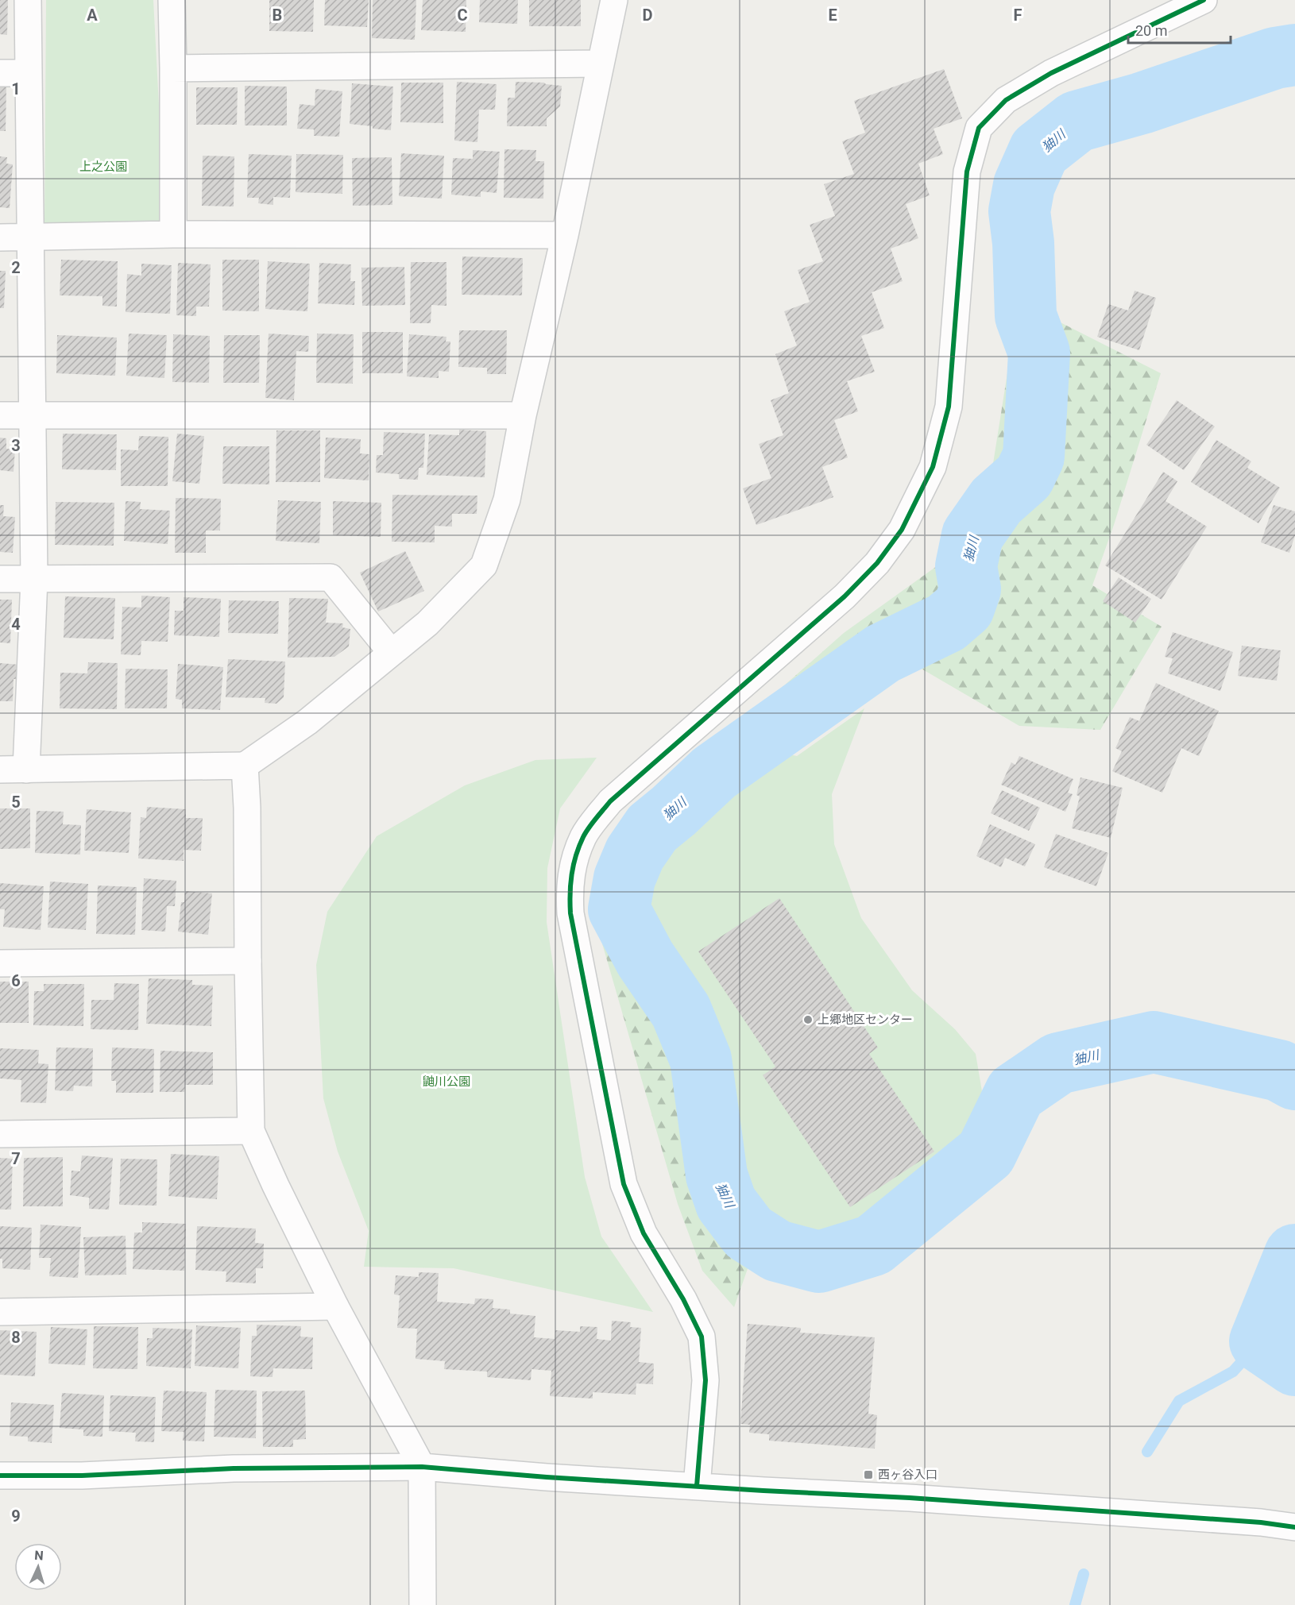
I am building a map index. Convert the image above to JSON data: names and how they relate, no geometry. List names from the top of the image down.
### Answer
{
  "water": ["㹨川"],
  "parks": ["上之公園", "鼬川公園"],
  "places": {
    "other": ["上郷地区センター"],
    "transit": ["西ヶ谷入口"]
  },
  "scale_bar": "20 m",
  "north": "top",
  "grid": {
    "columns": [
      "A",
      "B",
      "C",
      "D",
      "E",
      "F"
    ],
    "rows": [
      "1",
      "2",
      "3",
      "4",
      "5",
      "6",
      "7",
      "8",
      "9"
    ]
  }
}
